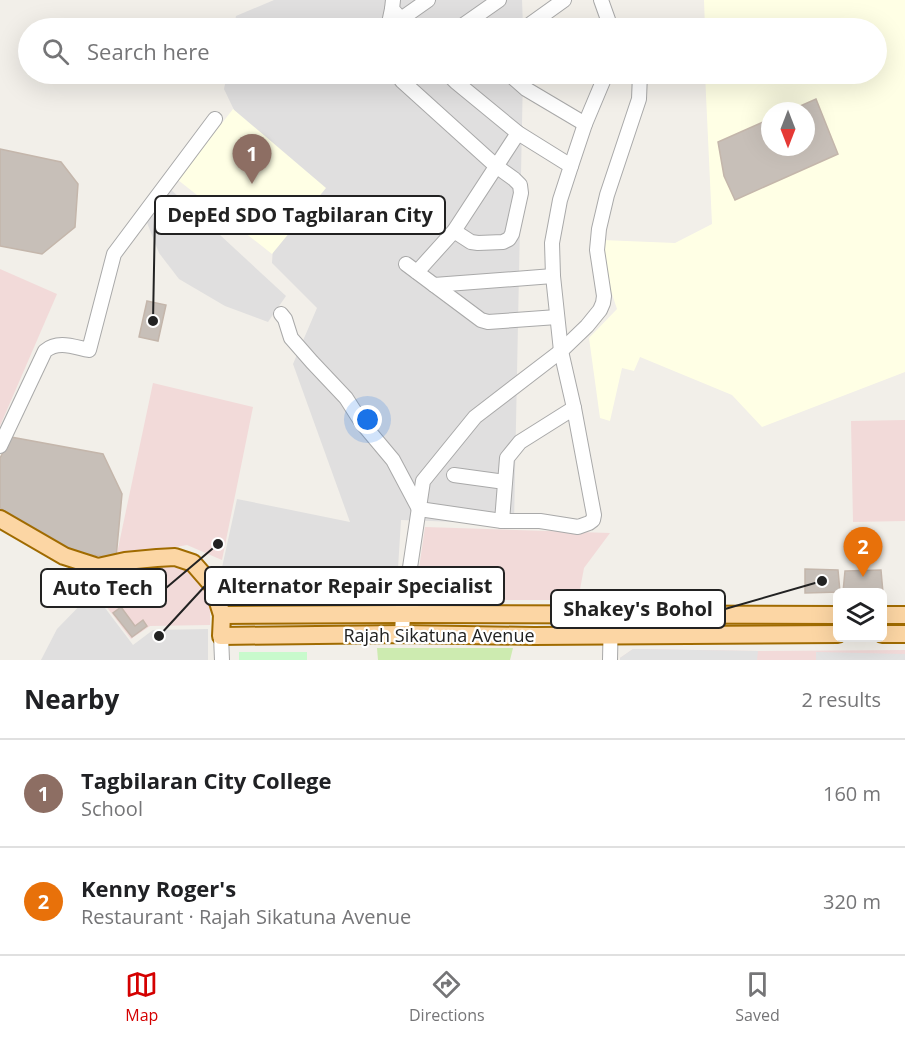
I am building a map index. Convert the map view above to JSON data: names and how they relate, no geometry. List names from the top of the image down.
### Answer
{
  "streets": {
    "main road": ["Rajah Sikatuna Avenue"]
  },
  "places": [
    "DepEd SDO Tagbilaran City",
    "Auto Tech",
    "Shakey's Bohol",
    "Alternator Repair Specialist"
  ],
  "north": "bottom",
  "page": {
    "search": "Search here",
    "pins": ["1", "2"],
    "heading": ["Nearby", "2 results"],
    "list": [
      {
        "mark": "1",
        "name": "Tagbilaran City College",
        "note": "School",
        "value": "160 m"
      },
      {
        "mark": "2",
        "name": "Kenny Roger's",
        "note": "Restaurant · Rajah Sikatuna Avenue",
        "value": "320 m"
      }
    ],
    "nav": ["Map", "Directions", "Saved"]
  }
}
